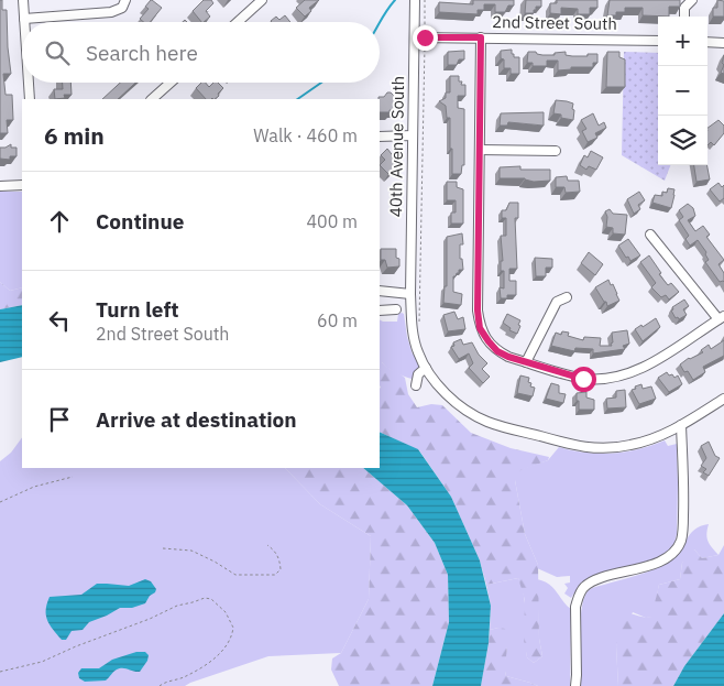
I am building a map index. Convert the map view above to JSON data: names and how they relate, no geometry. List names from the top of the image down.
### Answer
{
  "streets": {
    "street": ["2nd Street South", "40th Avenue South"]
  },
  "crossings": [
    ["2nd Street South", "40th Avenue South"]
  ],
  "page": {
    "map_buttons": ["+", "−"],
    "search": "Search here",
    "heading": ["6 min", "Walk · 460 m"],
    "list": [
      ["Continue", "400 m"],
      ["Turn left", "2nd Street South", "60 m"],
      "Arrive at destination"
    ]
  }
}
